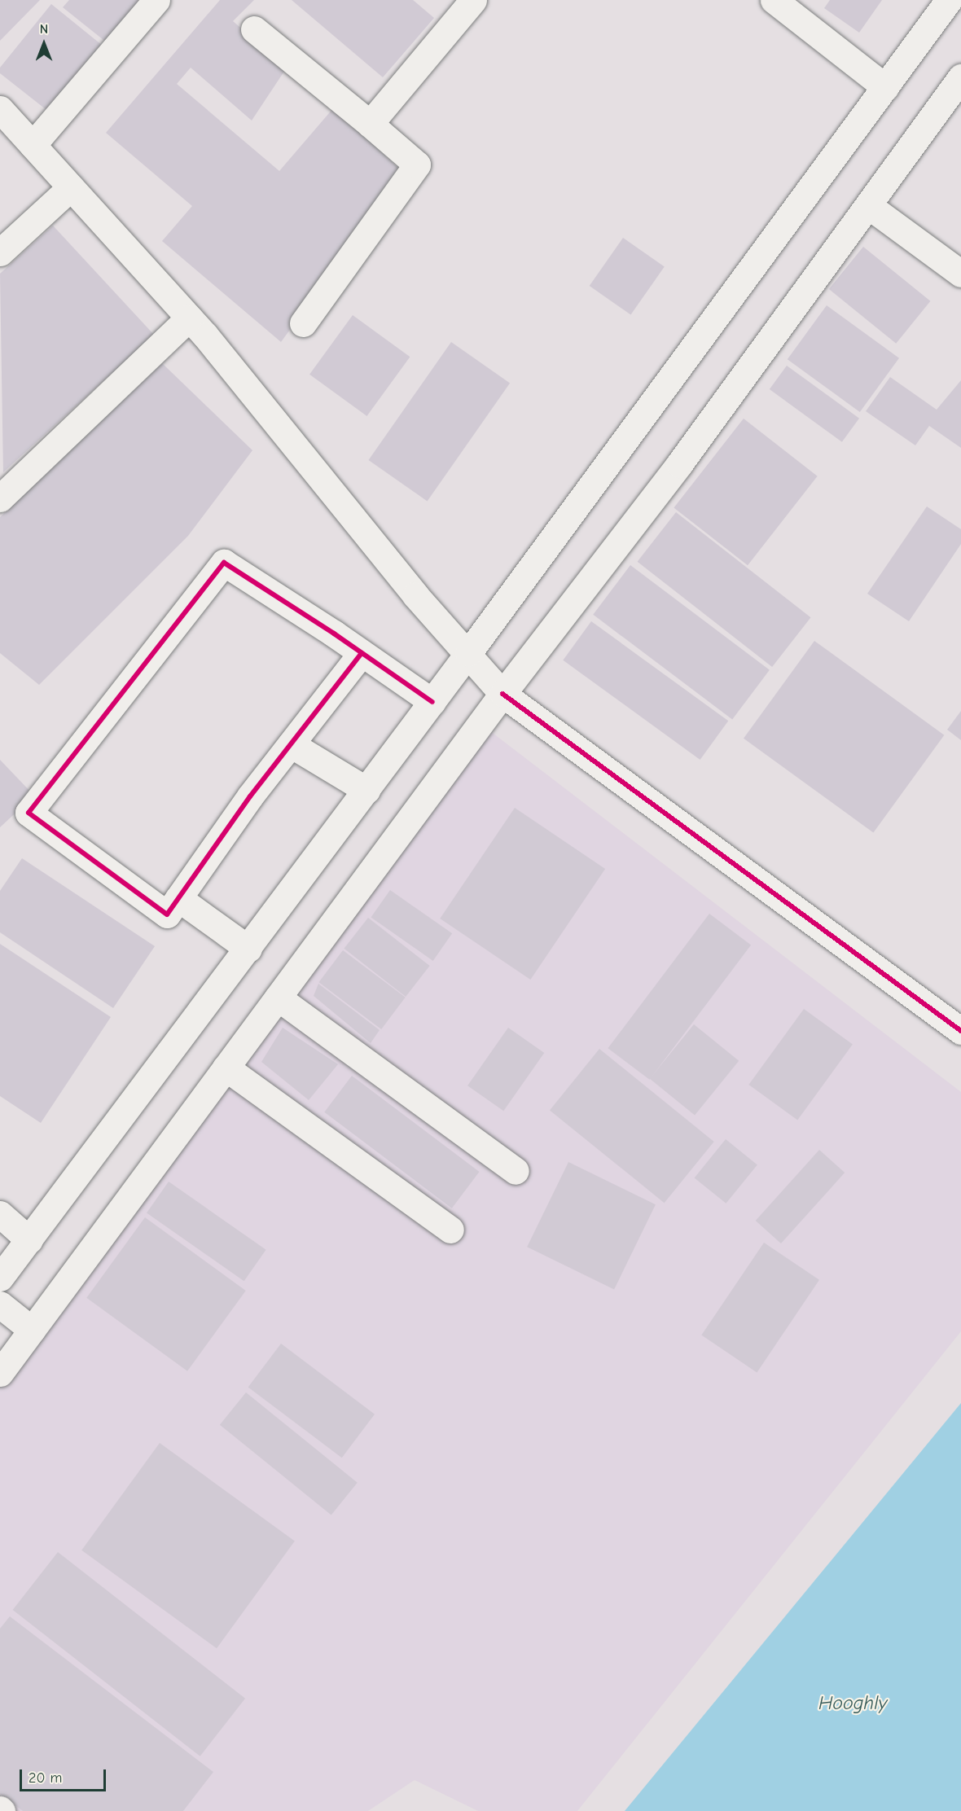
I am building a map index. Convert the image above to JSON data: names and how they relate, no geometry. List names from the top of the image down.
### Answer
{
  "water": ["Hooghly"],
  "scale_bar": "20 m",
  "north": "top"
}
